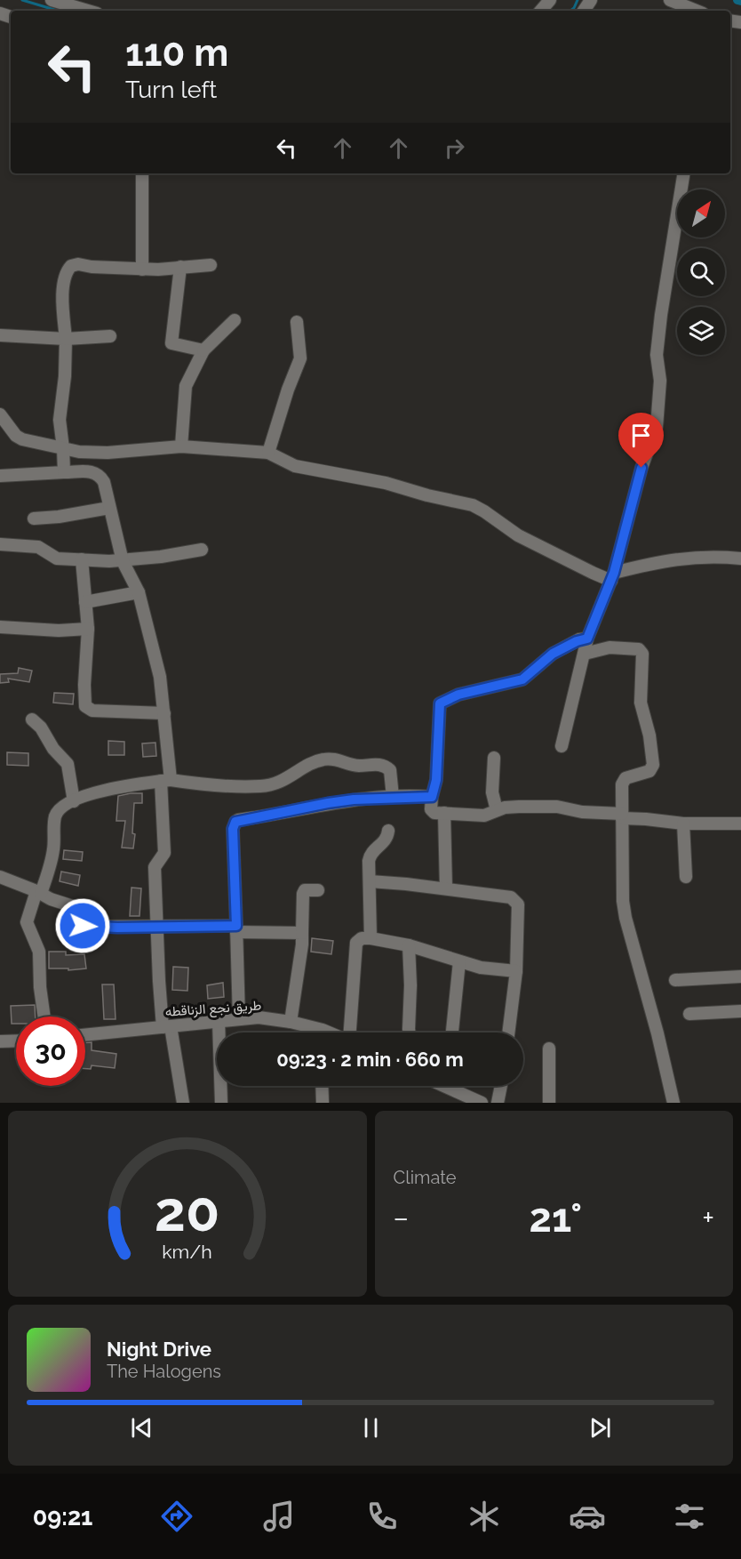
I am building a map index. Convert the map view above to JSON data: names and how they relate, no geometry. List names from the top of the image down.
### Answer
{
  "streets": {
    "street": ["طريق نجع الزناقطه"]
  },
  "north": "top right",
  "page": {
    "turn": ["110 m", "Turn left"],
    "limit": "30",
    "trip": "09:23 · 2 min · 660 m",
    "tile": "Climate",
    "heat": ["−", "21°", "+"],
    "song": ["Night Drive", "The Halogens"],
    "tabs": "09:21",
    "gauge": ["20", "km/h"]
  }
}
